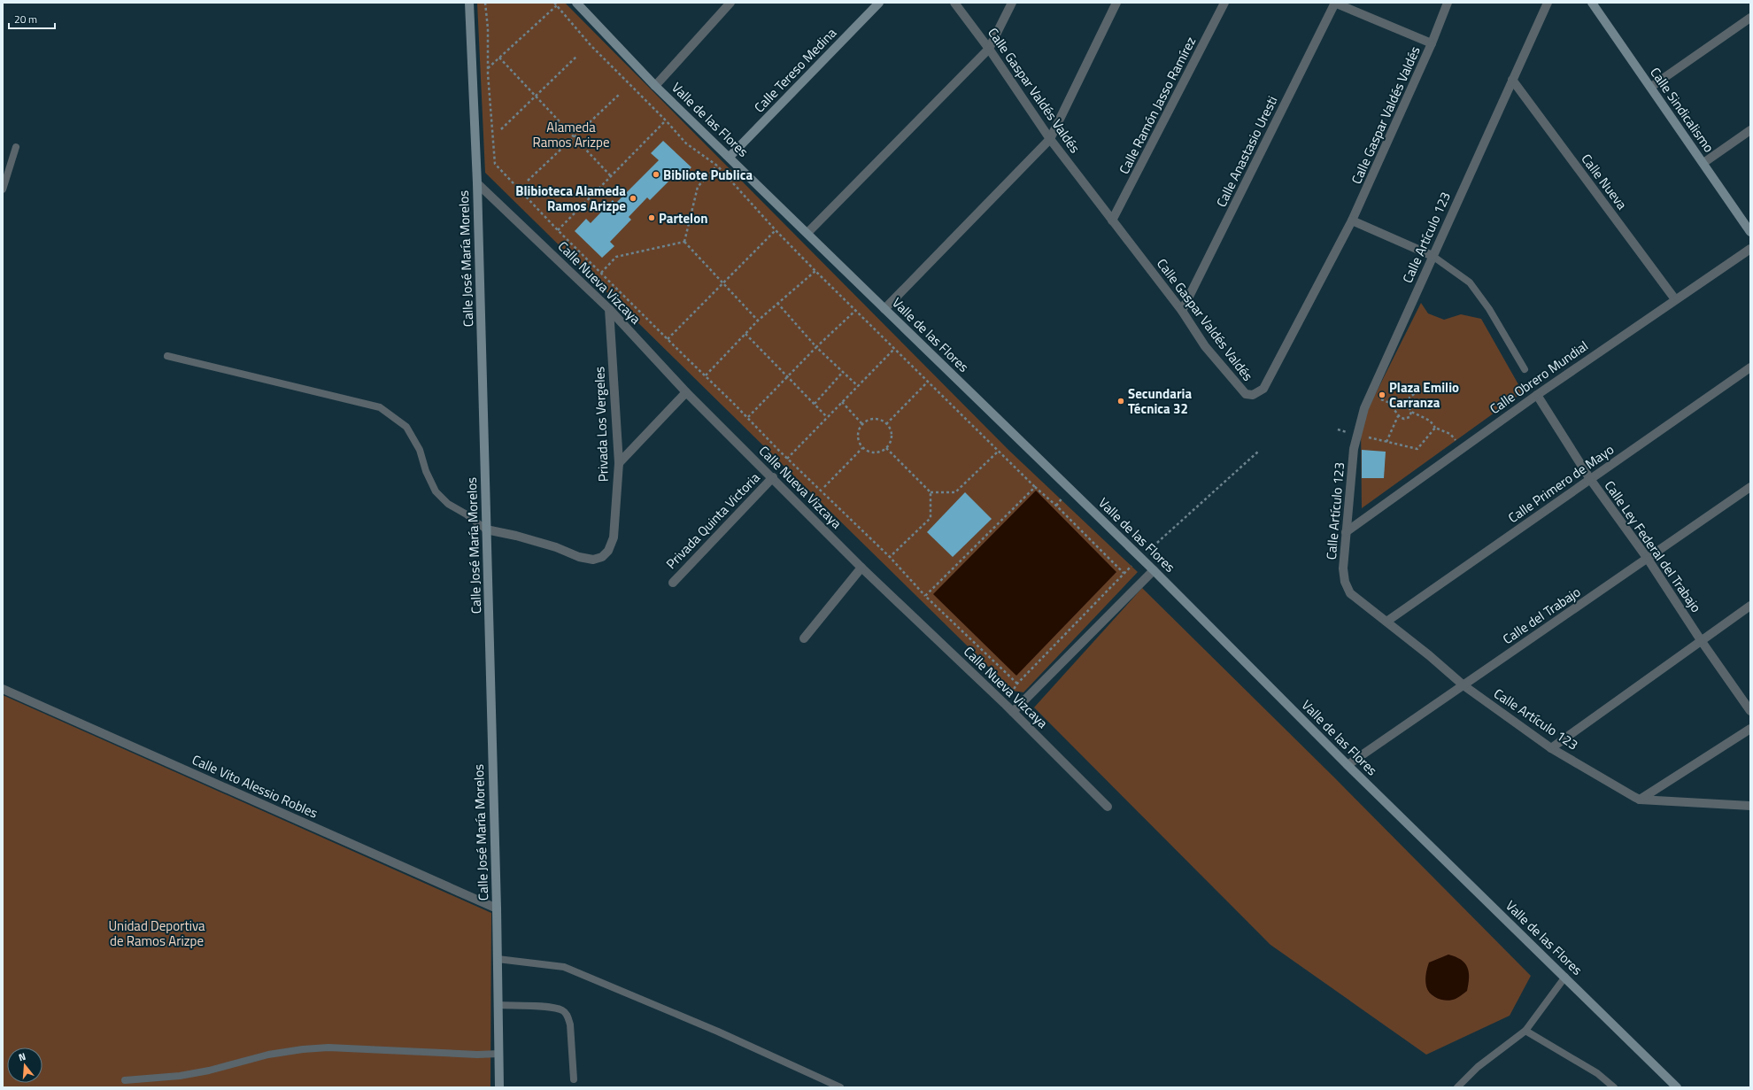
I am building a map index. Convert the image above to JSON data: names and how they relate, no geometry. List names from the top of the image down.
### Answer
{
  "streets": {
    "street": [
      "Calle Tereso Medina",
      "Calle Gaspar Valdés Valdés",
      "Calle Ramón Jasso Ramírez",
      "Calle Sindicalismo",
      "Valle de las Flores",
      "Calle Anastasio Uresti",
      "Calle Nueva",
      "Calle Artículo 123",
      "Calle José María Morelos",
      "Calle Nueva Vizcaya",
      "Calle Obrero Mundial",
      "Privada Los Vergeles",
      "Calle Primero de Mayo",
      "Privada Quinta Victoria",
      "Calle Ley Federal del Trabajo",
      "Calle del Trabajo",
      "Calle Vito Alessio Robles"
    ]
  },
  "crossings": [
    ["Calle Tereso Medina", "Valle de las Flores"],
    ["Calle Gaspar Valdés Valdés", "Calle Ramón Jasso Ramírez"],
    ["Calle Gaspar Valdés Valdés", "Calle Anastasio Uresti"],
    ["Valle de las Flores", "Calle del Trabajo"],
    ["Calle Nueva", "Calle Artículo 123"],
    ["Calle Nueva", "Calle Obrero Mundial"],
    ["Calle Artículo 123", "Calle Obrero Mundial"],
    ["Calle Artículo 123", "Calle Primero de Mayo"],
    ["Calle Artículo 123", "Calle del Trabajo"],
    ["Calle José María Morelos", "Calle Nueva Vizcaya"],
    ["Calle José María Morelos", "Privada Los Vergeles"],
    ["Calle José María Morelos", "Calle Vito Alessio Robles"],
    ["Calle Nueva Vizcaya", "Privada Los Vergeles"],
    ["Calle Nueva Vizcaya", "Privada Quinta Victoria"],
    ["Calle Obrero Mundial", "Calle Ley Federal del Trabajo"],
    ["Calle Primero de Mayo", "Calle Ley Federal del Trabajo"],
    ["Calle Ley Federal del Trabajo", "Calle del Trabajo"]
  ],
  "parks": ["Alameda Ramos Arizpe", "Unidad Deportiva de Ramos Arizpe"],
  "places": [
    "Bibliote Publica",
    "Blibioteca Alameda Ramos Arizpe",
    "Partelon",
    "Plaza Emilio Carranza",
    "Secundaria Técnica 32"
  ],
  "scale_bar": "20 m",
  "north": "top"
}
